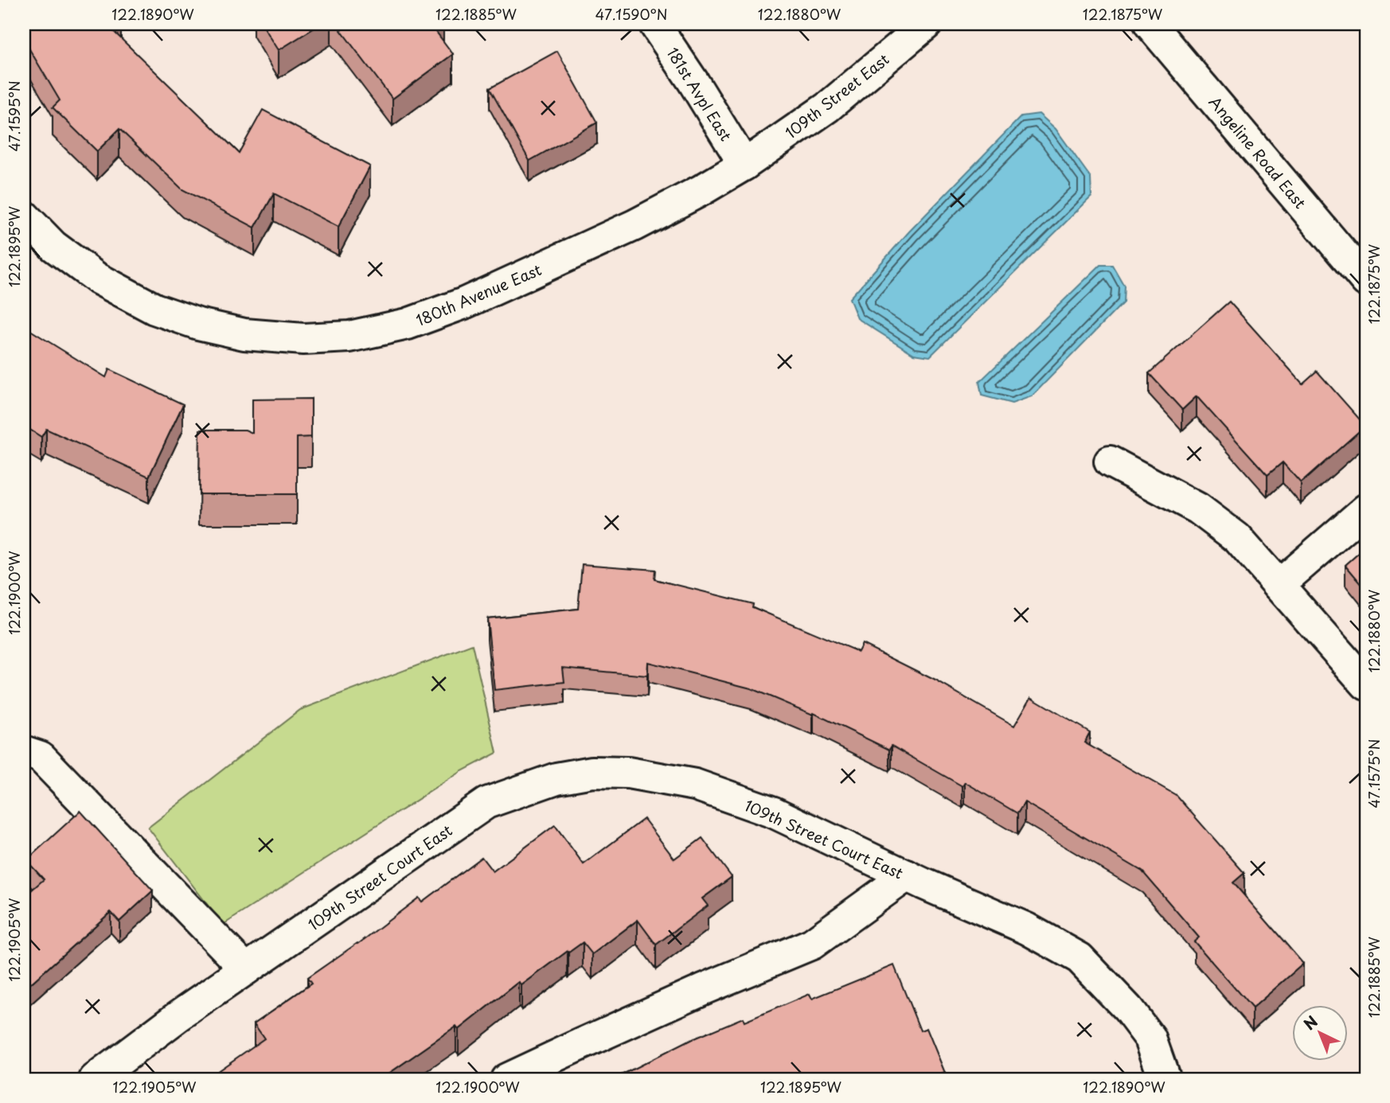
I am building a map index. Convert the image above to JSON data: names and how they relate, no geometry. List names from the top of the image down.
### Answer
{
  "streets": {
    "street": [
      "181st Avpl East",
      "109th Street East",
      "Angeline Road East",
      "180th Avenue East",
      "109th Street Court East"
    ]
  },
  "crossings": [
    ["181st Avpl East", "109th Street East"],
    ["181st Avpl East", "180th Avenue East"],
    ["109th Street East", "180th Avenue East"]
  ],
  "north": "top left",
  "coordinates": [
    "122.1890°W",
    "122.1885°W",
    "47.1590°N",
    "122.1880°W",
    "122.1875°W",
    "47.1595°N",
    "122.1895°W",
    "122.1900°W",
    "47.1575°N",
    "122.1905°W"
  ]
}
